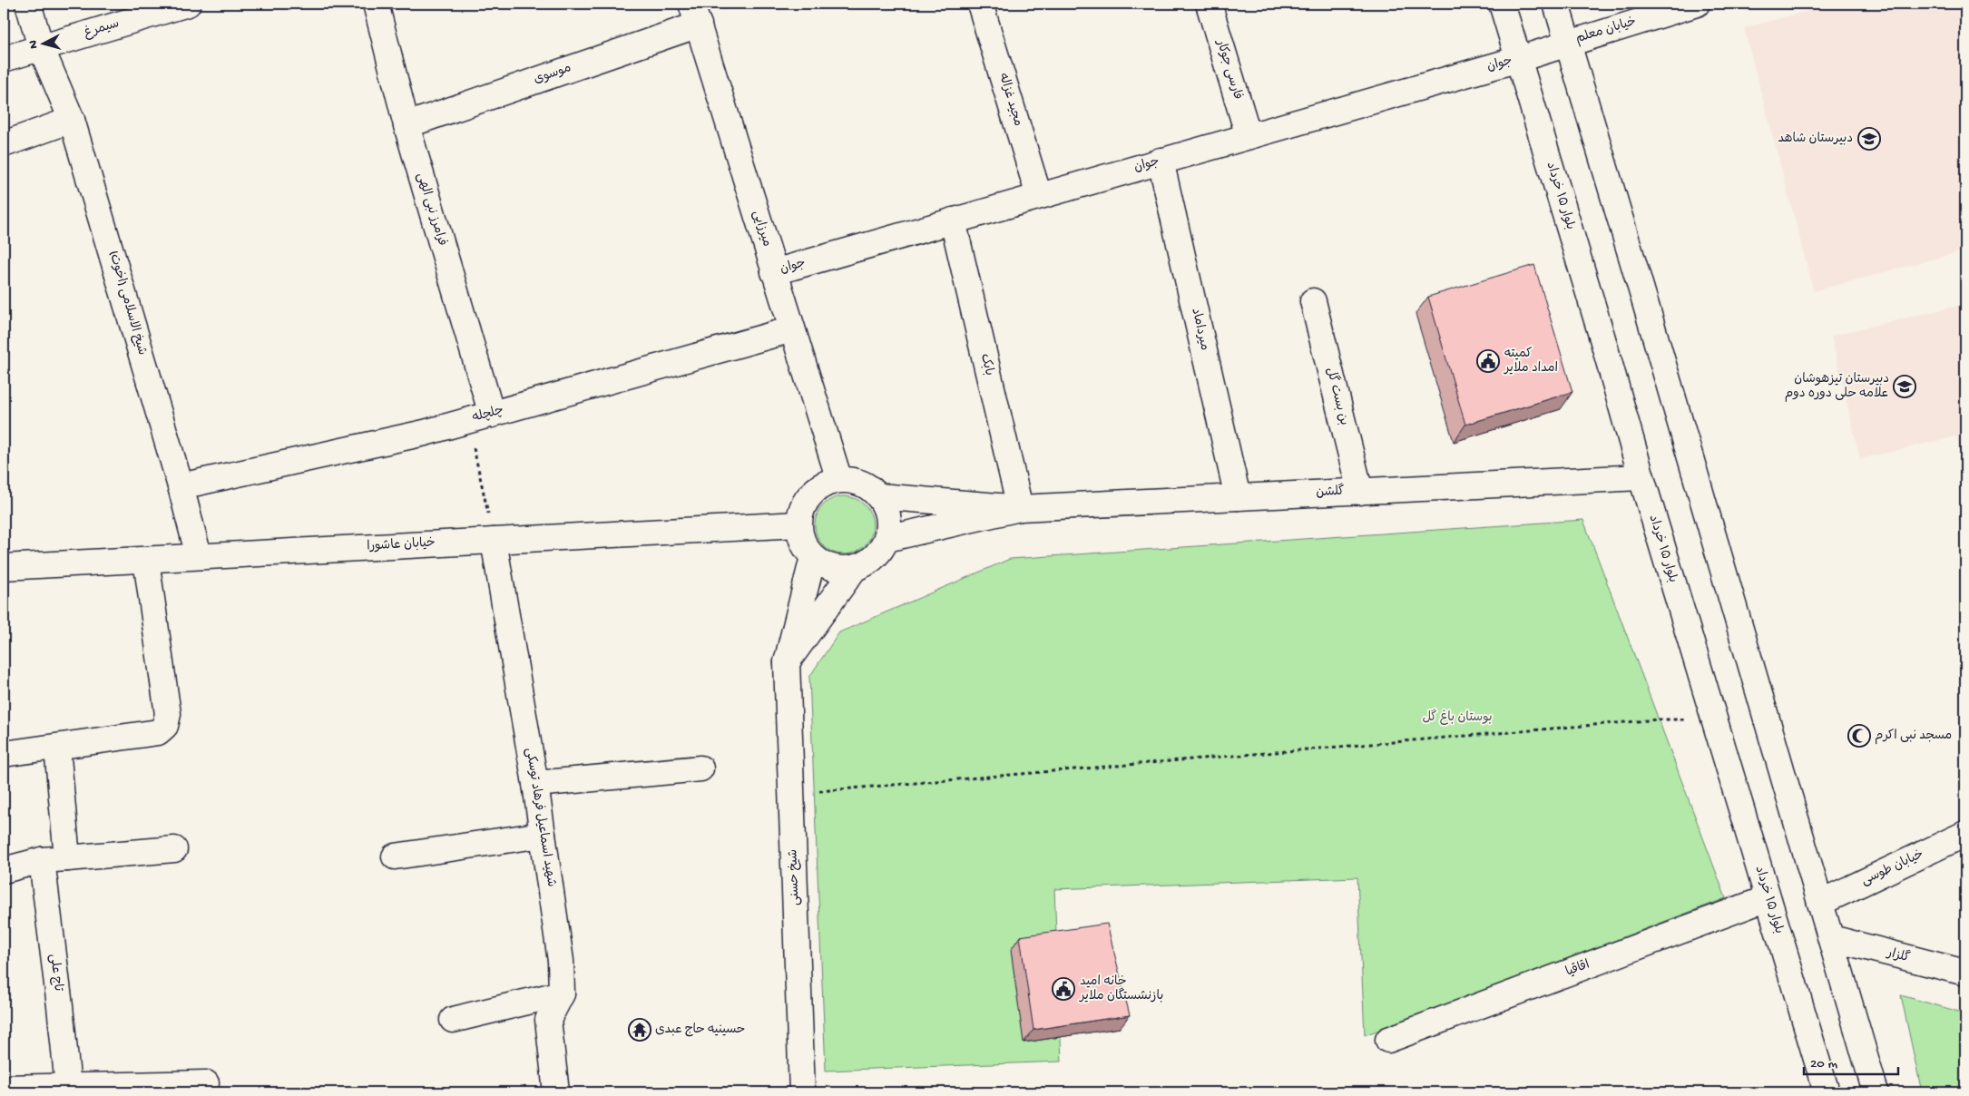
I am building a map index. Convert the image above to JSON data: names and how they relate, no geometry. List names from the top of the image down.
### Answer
{
  "streets": {
    "street": [
      "سیمرغ",
      "خیابان معلم",
      "جوان",
      "فارسی جوکار",
      "موسوی",
      "مجید غزاله",
      "بلوار ۱۵ خرداد",
      "فرامرز نبی الهی",
      "میرزایی",
      "شیخ الاسلامی (اخوت)",
      "میرداماد",
      "بابک",
      "بن بست گل",
      "چلچله",
      "گلشن",
      "خیابان عاشورا",
      "شهید اسماعیل فرهاد توسکی",
      "خیابان طوسی",
      "شیخ حسنی",
      "گلزار",
      "اقاقیا",
      "تاج علی"
    ]
  },
  "crossings": [
    ["سیمرغ", "شیخ الاسلامی (اخوت)"],
    ["خیابان معلم", "جوان"],
    ["خیابان معلم", "بلوار ۱۵ خرداد"],
    ["جوان", "فارسی جوکار"],
    ["جوان", "مجید غزاله"],
    ["جوان", "بلوار ۱۵ خرداد"],
    ["جوان", "میرزایی"],
    ["جوان", "میرداماد"],
    ["جوان", "بابک"],
    ["موسوی", "فرامرز نبی الهی"],
    ["موسوی", "میرزایی"],
    ["بلوار ۱۵ خرداد", "گلشن"],
    ["بلوار ۱۵ خرداد", "اقاقیا"],
    ["فرامرز نبی الهی", "چلچله"],
    ["میرزایی", "چلچله"],
    ["میرزایی", "خیابان عاشورا"],
    ["میرزایی", "شیخ حسنی"],
    ["شیخ الاسلامی (اخوت)", "چلچله"],
    ["شیخ الاسلامی (اخوت)", "خیابان عاشورا"],
    ["میرداماد", "گلشن"],
    ["بابک", "گلشن"],
    ["بن بست گل", "گلشن"],
    ["خیابان عاشورا", "شهید اسماعیل فرهاد توسکی"],
    ["خیابان عاشورا", "شیخ حسنی"]
  ],
  "parks": ["بوستان باغ گل"],
  "places": {
    "school or university": ["دبیرستان شاهد", "دبیرستان تیزهوشان علامه حلی دوره دوم"],
    "public building": ["کمیته امداد ملایر", "خانه امید بازنشستگان ملایر"],
    "mosque": ["مسجد نبی اکرم"],
    "temple": ["حسینیه حاج عبدی"]
  },
  "scale_bar": "20 m",
  "north": "left"
}
